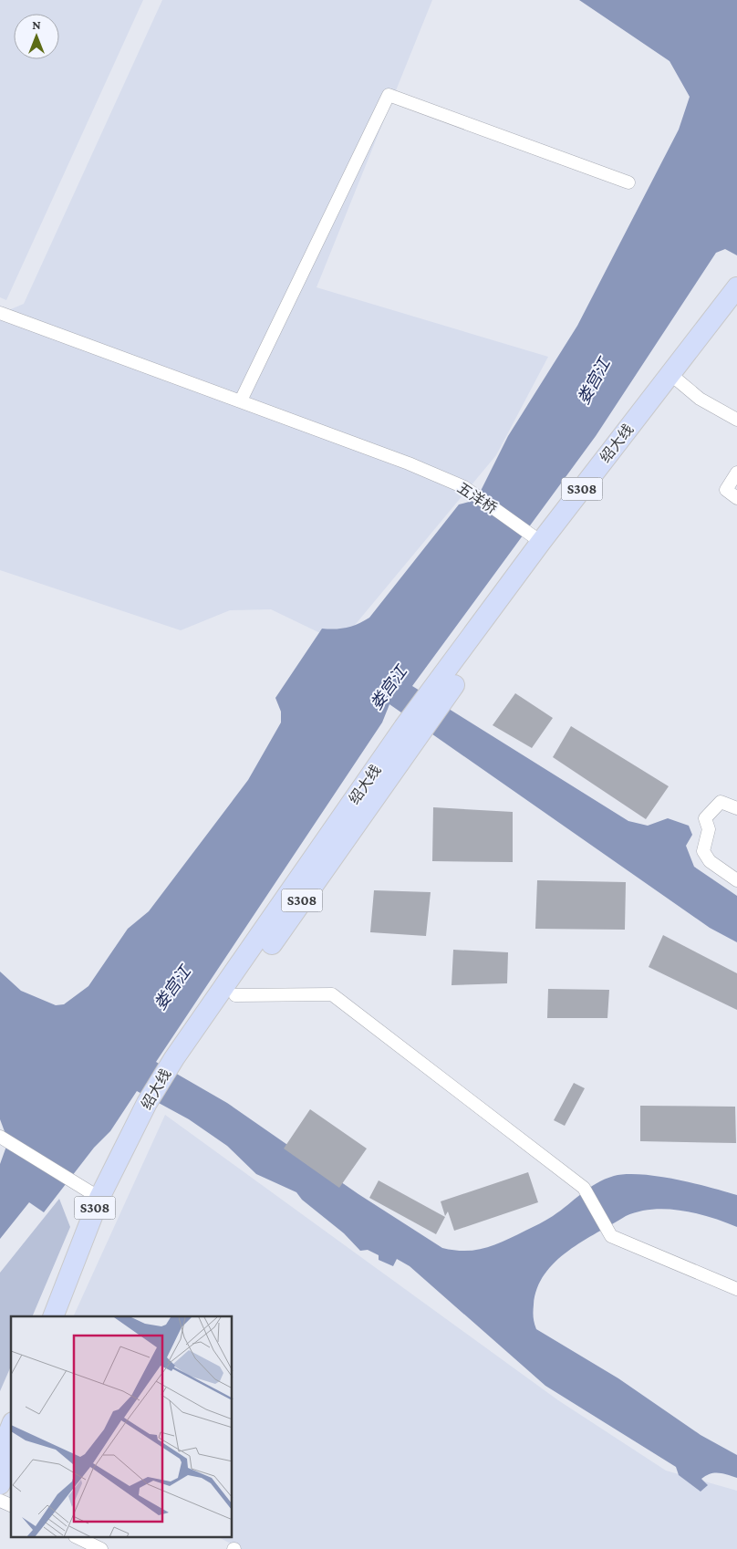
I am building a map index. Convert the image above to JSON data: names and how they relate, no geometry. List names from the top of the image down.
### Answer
{
  "streets": {
    "main road": ["绍大线", "S308"],
    "street": ["五洋桥"]
  },
  "crossings": [
    ["绍大线", "五洋桥"]
  ],
  "water": ["娄宫江"],
  "north": "top"
}
